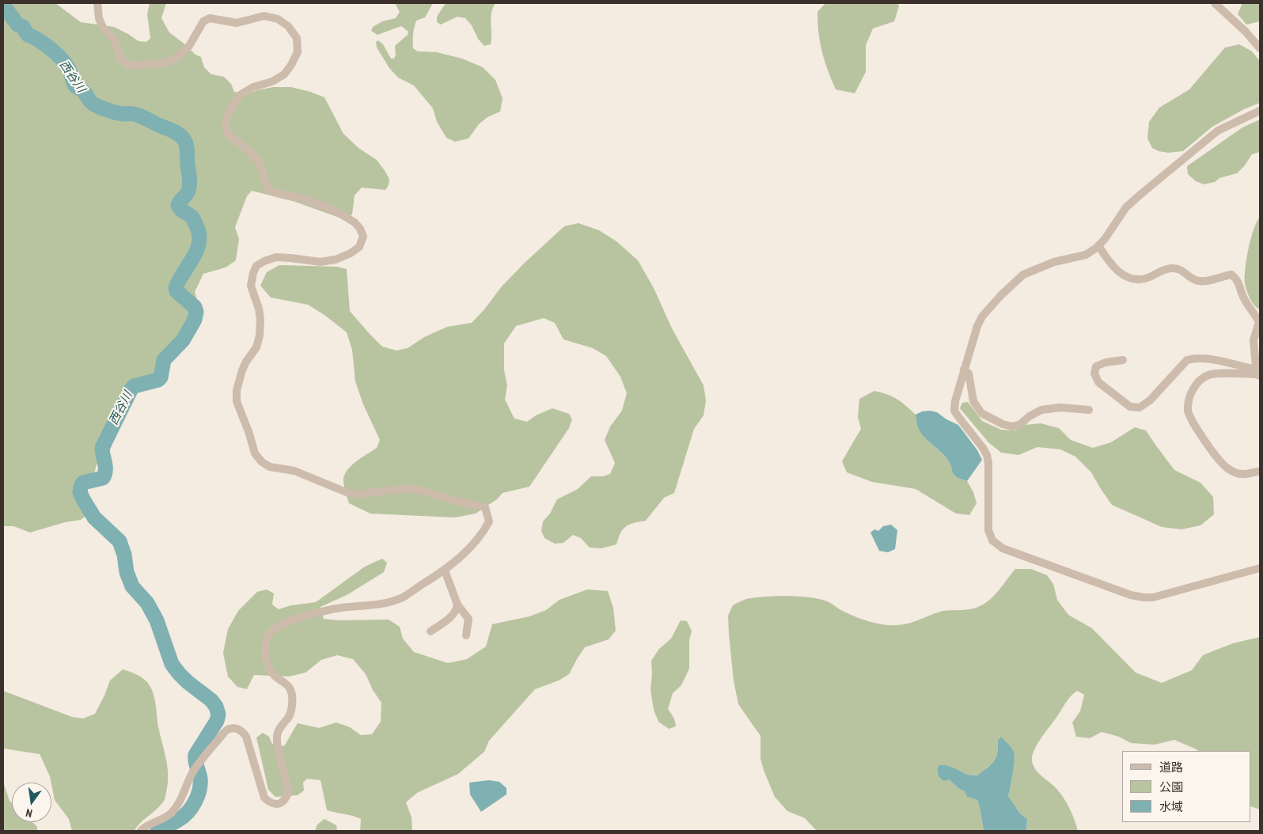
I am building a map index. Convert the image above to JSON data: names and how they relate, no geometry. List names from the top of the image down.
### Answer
{
  "water": ["西谷川"],
  "legend": ["道路", "公園", "水域"],
  "north": "bottom"
}
